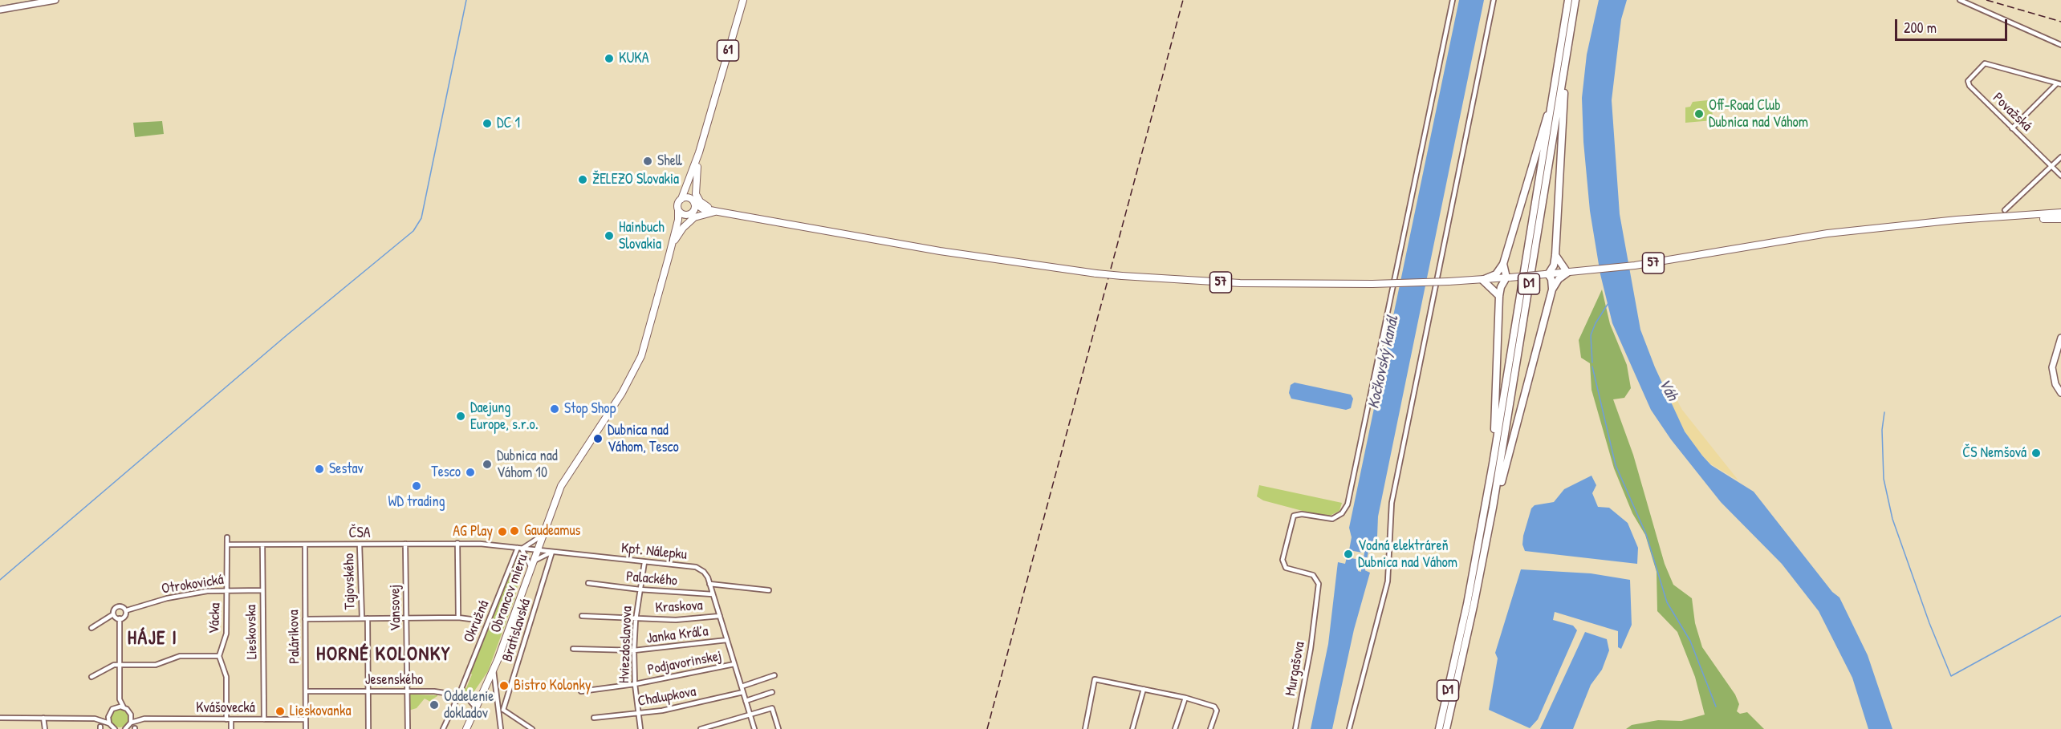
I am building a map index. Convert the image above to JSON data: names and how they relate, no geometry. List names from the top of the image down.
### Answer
{
  "streets": {
    "highway": ["D1"],
    "main road": ["61", "57", "Obrancov mieru"],
    "street": [
      "Považská",
      "ČSA",
      "Kpt. Nálepku",
      "Palackého",
      "Tajovského",
      "Otrokovická",
      "Kraskova",
      "Vansovej",
      "Vácka",
      "Okružná",
      "Bratislavská",
      "Lieskovska",
      "Janka Kráľa",
      "Palárikova",
      "Hviezdoslavova",
      "Podjavorinskej",
      "Murgašova",
      "Jesenského",
      "Chalupkova",
      "Kvášovecká"
    ]
  },
  "crossings": [
    ["61", "57"],
    ["61", "Obrancov mieru"],
    ["ČSA", "Kpt. Nálepku"],
    ["ČSA", "Tajovského"],
    ["ČSA", "Obrancov mieru"],
    ["ČSA", "Vansovej"],
    ["ČSA", "Okružná"],
    ["ČSA", "Lieskovska"],
    ["ČSA", "Palárikova"],
    ["Kpt. Nálepku", "Palackého"],
    ["Kpt. Nálepku", "Obrancov mieru"],
    ["Kpt. Nálepku", "Kraskova"],
    ["Kpt. Nálepku", "Bratislavská"],
    ["Kpt. Nálepku", "Janka Kráľa"],
    ["Kpt. Nálepku", "Hviezdoslavova"],
    ["Kpt. Nálepku", "Podjavorinskej"],
    ["Kpt. Nálepku", "Chalupkova"],
    ["Palackého", "Hviezdoslavova"],
    ["Tajovského", "Jesenského"],
    ["Otrokovická", "Vácka"],
    ["Otrokovická", "Lieskovska"],
    ["Obrancov mieru", "Bratislavská"],
    ["Kraskova", "Hviezdoslavova"],
    ["Vansovej", "Jesenského"],
    ["Okružná", "Jesenského"],
    ["Lieskovska", "Kvášovecká"],
    ["Janka Kráľa", "Hviezdoslavova"],
    ["Palárikova", "Jesenského"],
    ["Palárikova", "Kvášovecká"],
    ["Hviezdoslavova", "Podjavorinskej"],
    ["Hviezdoslavova", "Chalupkova"]
  ],
  "districts": ["HÁJE I", "HORNÉ KOLONKY"],
  "water": ["Kočkovský kanál", "Váh"],
  "places": [
    "KUKA",
    "Off-Road Club Dubnica nad Váhom",
    "DC 1",
    "Shell",
    "ŽELEZO Slovakia",
    "Hainbuch Slovakia",
    "Stop Shop",
    "Daejung Europe, s.r.o.",
    "Dubnica nad Váhom, Tesco",
    "ČS Nemšová",
    "Dubnica nad Váhom 10",
    "Sestav",
    "Tesco",
    "WD trading",
    "Gaudeamus",
    "AG Play",
    "Vodná elektráreň Dubnica nad Váhom",
    "Bistro Kolonky",
    "Oddelenie dokladov",
    "Lieskovanka"
  ],
  "scale_bar": "200 m"
}
